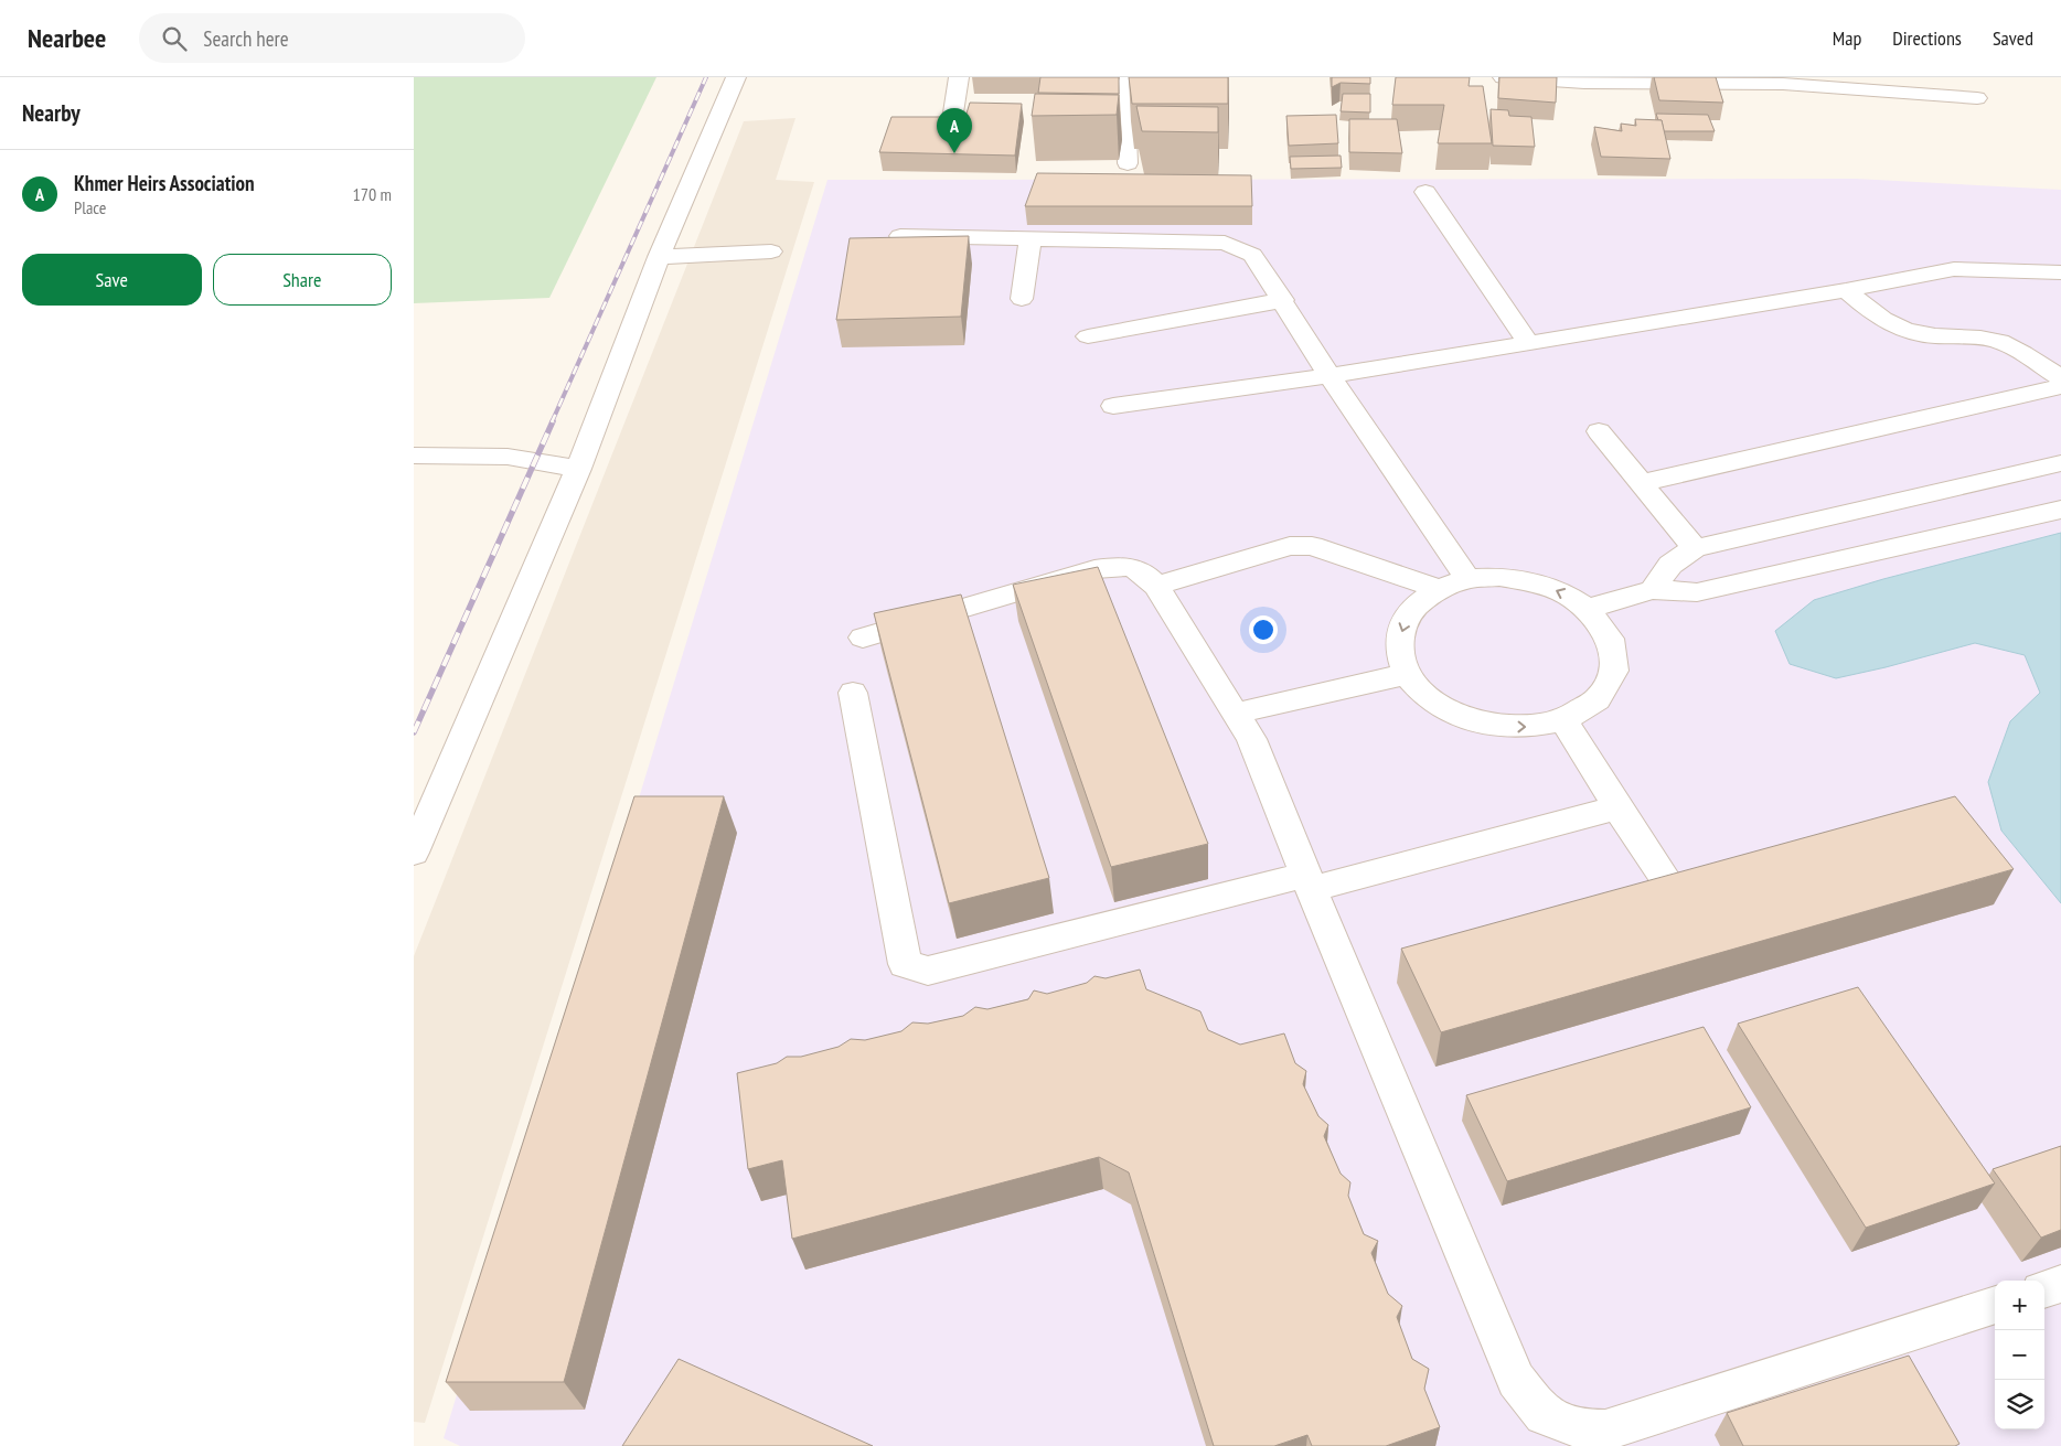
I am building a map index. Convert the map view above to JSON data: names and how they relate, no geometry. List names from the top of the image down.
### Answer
{
  "page": {
    "header": "Nearbee",
    "search": "Search here",
    "nav": ["Map", "Directions", "Saved"],
    "heading": "Nearby",
    "pins": "A",
    "list": [
      {
        "mark": "A",
        "name": "Khmer Heirs Association",
        "note": "Place",
        "value": "170 m"
      }
    ],
    "buttons": ["Save", "Share"],
    "map_buttons": ["+", "−"]
  }
}
